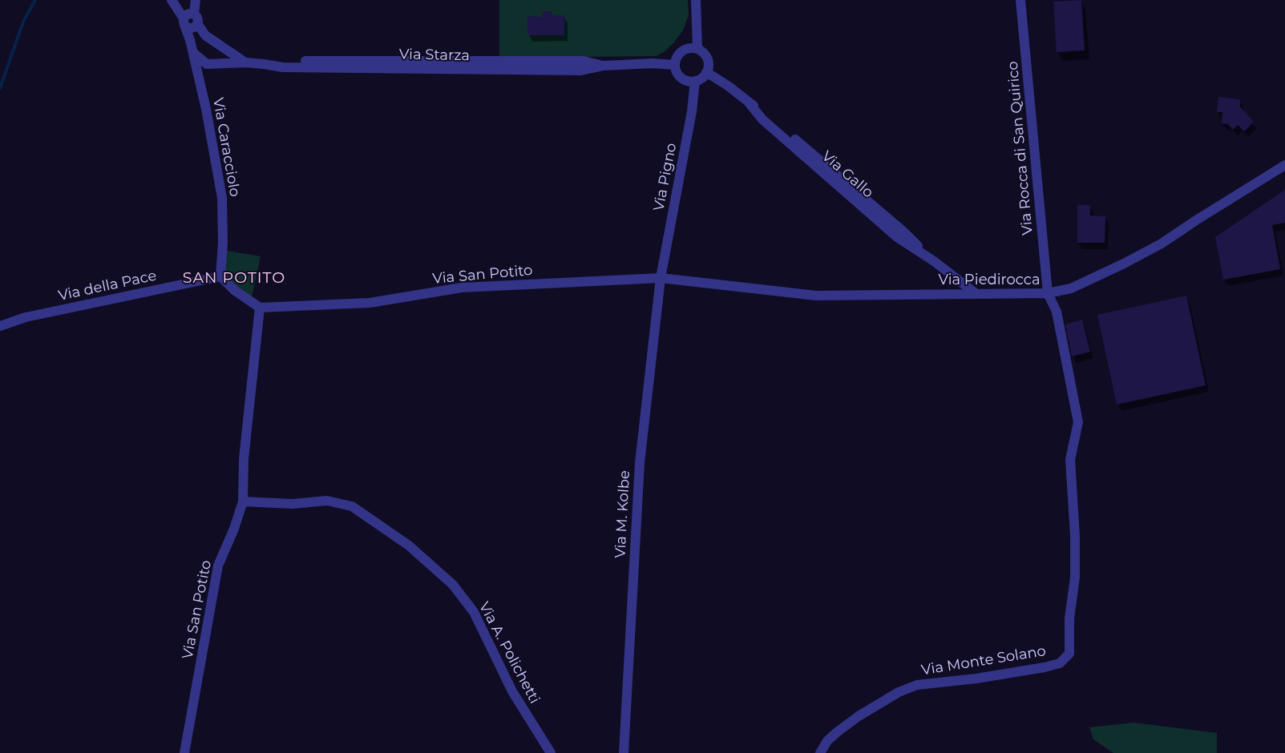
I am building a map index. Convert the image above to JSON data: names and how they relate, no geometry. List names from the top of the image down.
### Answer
{
  "streets": {
    "street": [
      "Via Starza",
      "Via Caracciolo",
      "Via Rocca di San Quirico",
      "Via Gallo",
      "Via Pigno",
      "Via San Potito",
      "Via Piedirocca",
      "Via della Pace",
      "Via M. Kolbe",
      "Via A. Polichetti",
      "Via Monte Solano"
    ]
  },
  "crossings": [
    ["Via Starza", "Via Caracciolo"],
    ["Via Starza", "Via Gallo"],
    ["Via Starza", "Via Pigno"],
    ["Via Caracciolo", "Via della Pace"],
    ["Via Rocca di San Quirico", "Via Piedirocca"],
    ["Via Rocca di San Quirico", "Via Monte Solano"],
    ["Via Gallo", "Via Pigno"],
    ["Via Gallo", "Via Piedirocca"],
    ["Via Pigno", "Via San Potito"],
    ["Via Pigno", "Via Piedirocca"],
    ["Via Pigno", "Via M. Kolbe"],
    ["Via San Potito", "Via Piedirocca"],
    ["Via San Potito", "Via M. Kolbe"],
    ["Via San Potito", "Via A. Polichetti"],
    ["Via Piedirocca", "Via M. Kolbe"],
    ["Via Piedirocca", "Via Monte Solano"]
  ],
  "districts": ["SAN POTITO"]
}
